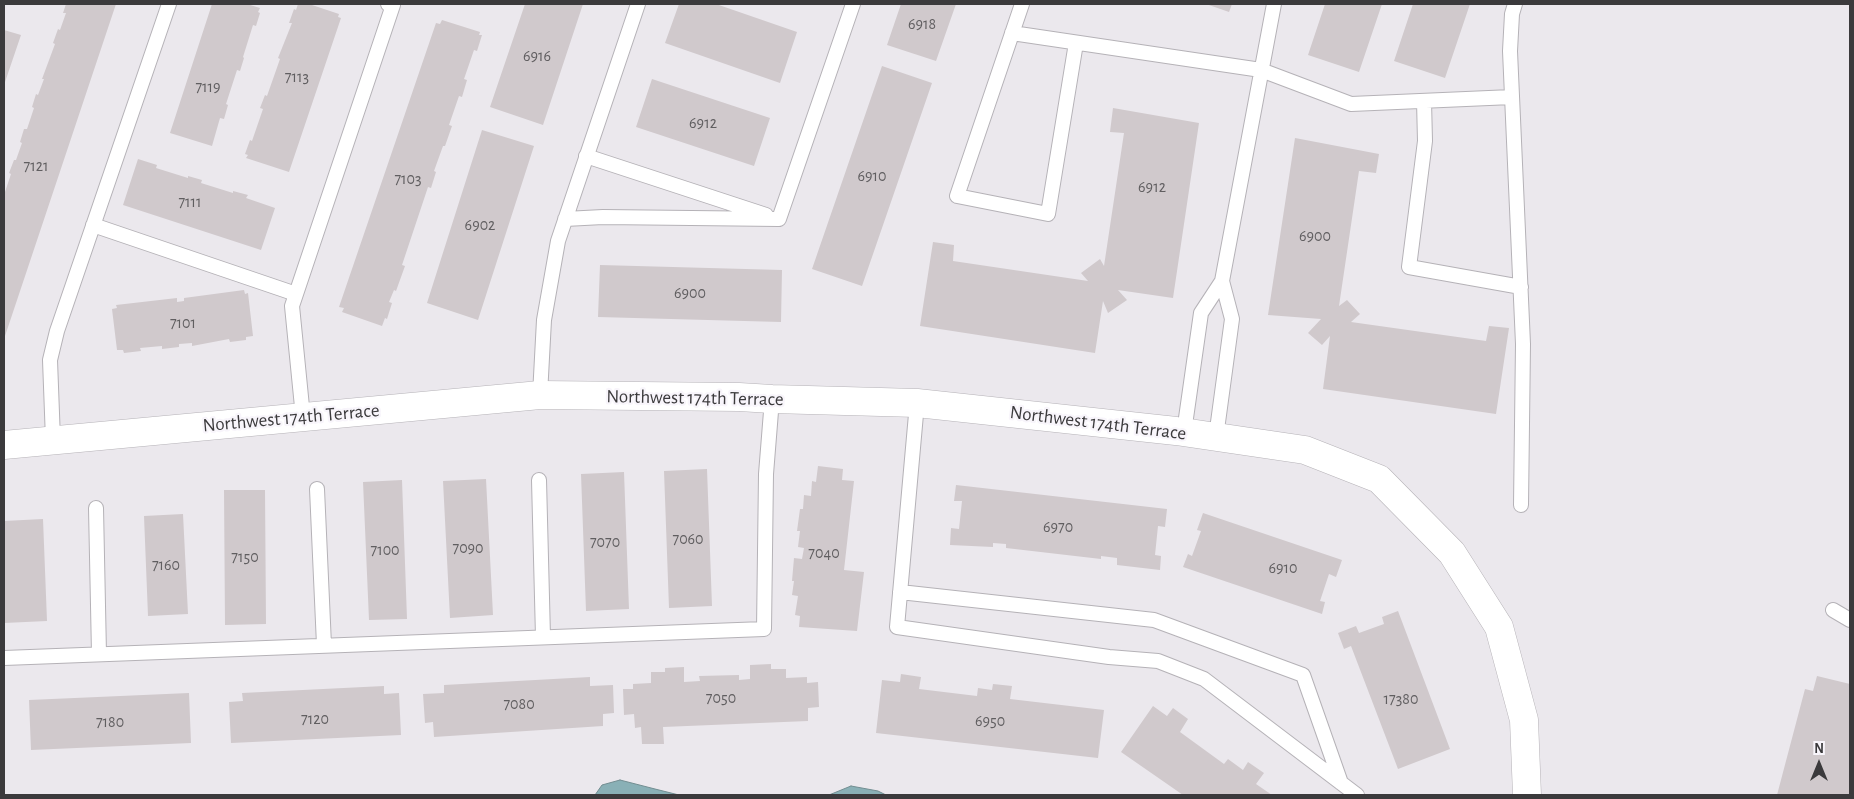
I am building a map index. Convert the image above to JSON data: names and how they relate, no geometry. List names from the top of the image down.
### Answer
{
  "streets": {
    "street": ["Northwest 174th Terrace"]
  },
  "house_numbers": [
    "6918",
    "6916",
    "7113",
    "7119",
    "6912",
    "7121",
    "6910",
    "7103",
    "6912",
    "7111",
    "6902",
    "6900",
    "6900",
    "7101",
    "6970",
    "7060",
    "7070",
    "7090",
    "7100",
    "7040",
    "7150",
    "7160",
    "6910",
    "7050",
    "17380",
    "7080",
    "7120",
    "6950",
    "7180"
  ],
  "north": "top"
}
